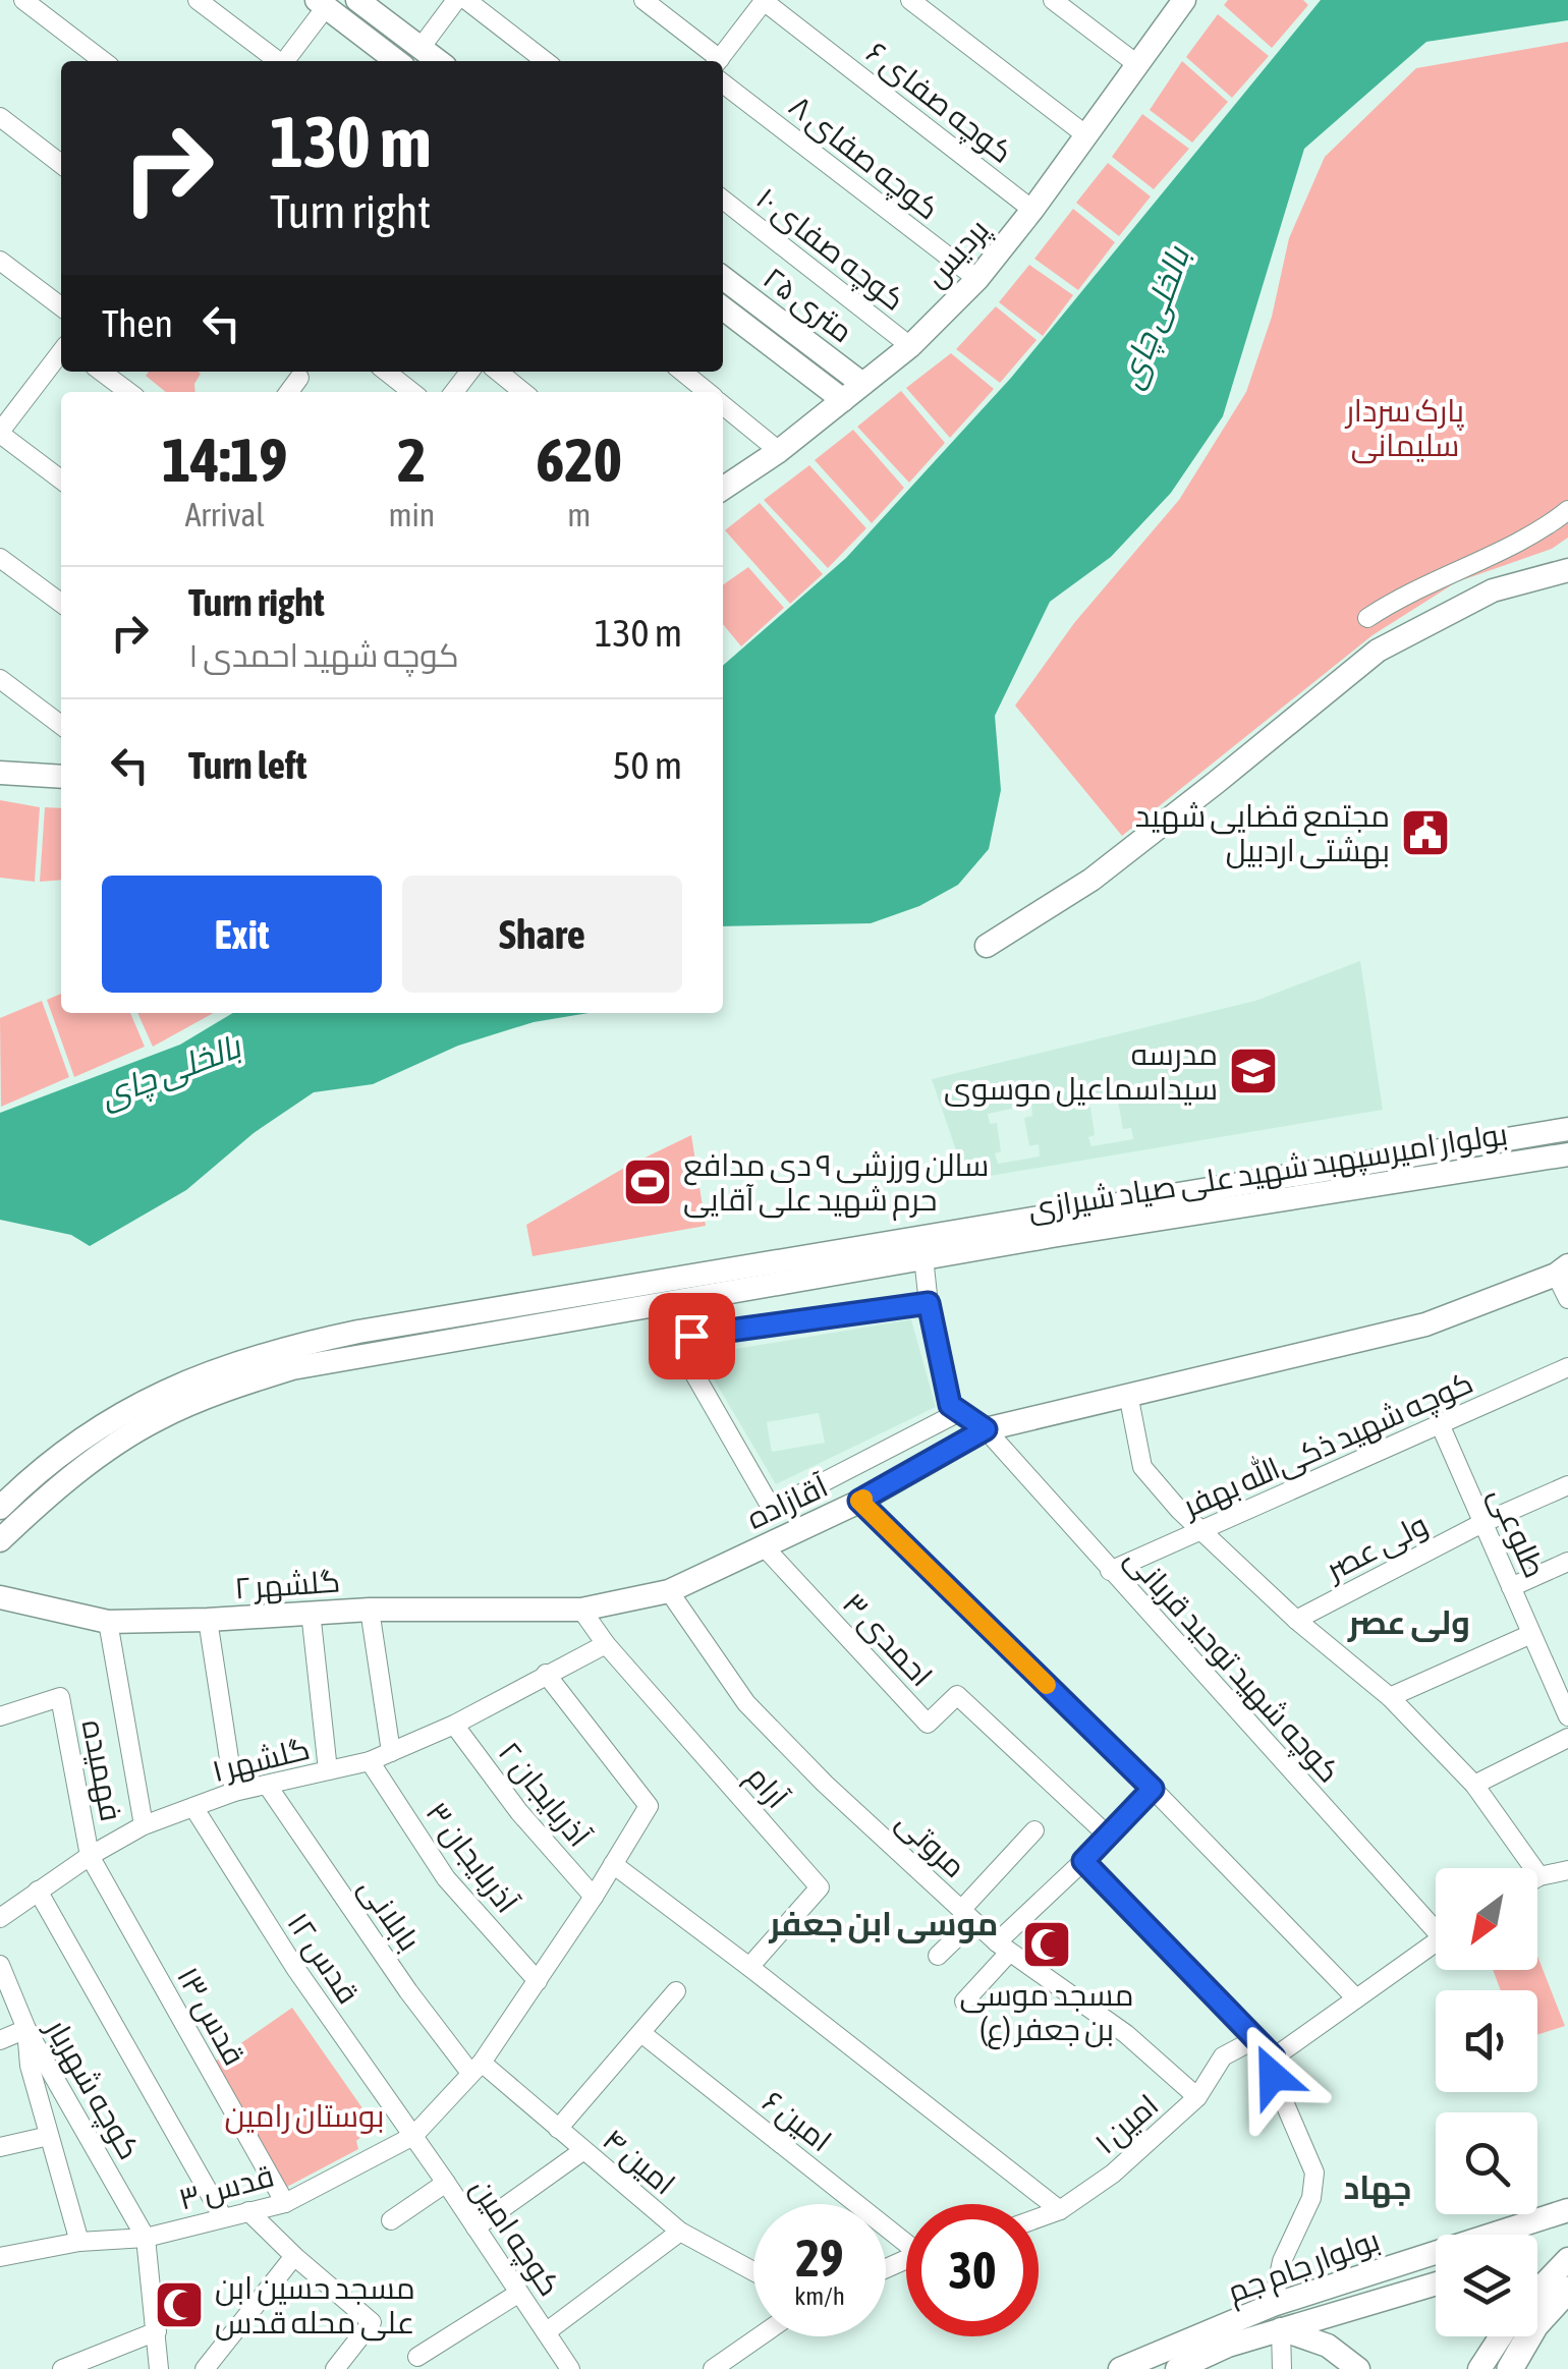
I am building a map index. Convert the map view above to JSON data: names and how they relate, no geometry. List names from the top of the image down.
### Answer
{
  "streets": {
    "main road": [
      "پردیس",
      "۲۵ متری",
      "بولوار امیرسپهبد شهید علی صیاد شیرازی",
      "آقازاده",
      "گلشهر ۲",
      "بولوار جام جم"
    ],
    "street": [
      "کوچه صفای ۶",
      "کوچه صفای ۸",
      "کوچه صفای ۱۰",
      "کوچه شهید ذکی‌الله بهفر",
      "طلوعی",
      "ولی عصر",
      "احمدی ۳",
      "کوچه شهید توحید قربانی",
      "گلشهر ۱",
      "فهمیده",
      "آرام",
      "آذربایجان ۲",
      "مروتی",
      "آذربایجان ۳",
      "بابلانی",
      "قدس ۱۲",
      "قدس ۱۳",
      "کوچه شهریار",
      "امین ۶",
      "امین ۱",
      "امین ۴",
      "قدس ۳",
      "کوچه امین"
    ]
  },
  "crossings": [
    ["کوچه صفای ۶", "پردیس"],
    ["کوچه صفای ۸", "پردیس"],
    ["کوچه صفای ۱۰", "پردیس"],
    ["پردیس", "۲۵ متری"],
    ["کوچه شهید ذکی‌الله بهفر", "طلوعی"],
    ["کوچه شهید ذکی‌الله بهفر", "کوچه شهید توحید قربانی"],
    ["آقازاده", "گلشهر ۲"],
    ["آقازاده", "احمدی ۳"],
    ["آقازاده", "کوچه شهید توحید قربانی"],
    ["آقازاده", "مروتی"],
    ["طلوعی", "ولی عصر"],
    ["گلشهر ۱", "فهمیده"],
    ["گلشهر ۱", "آرام"],
    ["گلشهر ۱", "آذربایجان ۲"],
    ["گلشهر ۱", "آذربایجان ۳"],
    ["گلشهر ۱", "بابلانی"],
    ["گلشهر ۱", "قدس ۱۲"],
    ["گلشهر ۱", "قدس ۱۳"],
    ["گلشهر ۱", "قدس ۳"],
    ["فهمیده", "قدس ۱۳"],
    ["آذربایجان ۲", "قدس ۳"],
    ["مروتی", "امین ۱"],
    ["آذربایجان ۳", "قدس ۳"],
    ["بابلانی", "امین ۴"],
    ["بابلانی", "قدس ۳"],
    ["قدس ۱۲", "قدس ۳"],
    ["قدس ۱۲", "کوچه امین"],
    ["قدس ۱۳", "قدس ۳"],
    ["کوچه شهریار", "قدس ۳"],
    ["امین ۴", "قدس ۳"],
    ["قدس ۳", "کوچه امین"]
  ],
  "districts": ["ولی عصر", "موسی ابن جعفر", "جهاد"],
  "water": ["بالخلی چای"],
  "parks": ["پارک سردار سلیمانی", "بوستان رامین"],
  "places": {
    "public building": ["مجتمع قضایی شهید بهشتی اردبیل"],
    "school or university": ["مدرسه سیداسماعیل موسوی"],
    "sports": ["سالن ورزشی ۹ دی مدافع حرم شهید علی آقایی"],
    "mosque": ["مسجد موسی بن جعفر (ع)", "مسجد حسین ابن علی محله قدس"]
  },
  "north": "bottom left",
  "page": {
    "turn": ["130 m", "Turn right"],
    "then": "Then",
    "eta": [
      "14:19",
      "Arrival",
      "2",
      "min",
      "620",
      "m"
    ],
    "list": [
      {
        "name": "Turn right",
        "note": "کوچه شهید احمدی ۱",
        "value": "130 m"
      },
      {
        "name": "Turn left",
        "value": "50 m"
      }
    ],
    "buttons": ["Exit", "Share"],
    "speed": "29 km/h",
    "limit": "30"
  }
}
